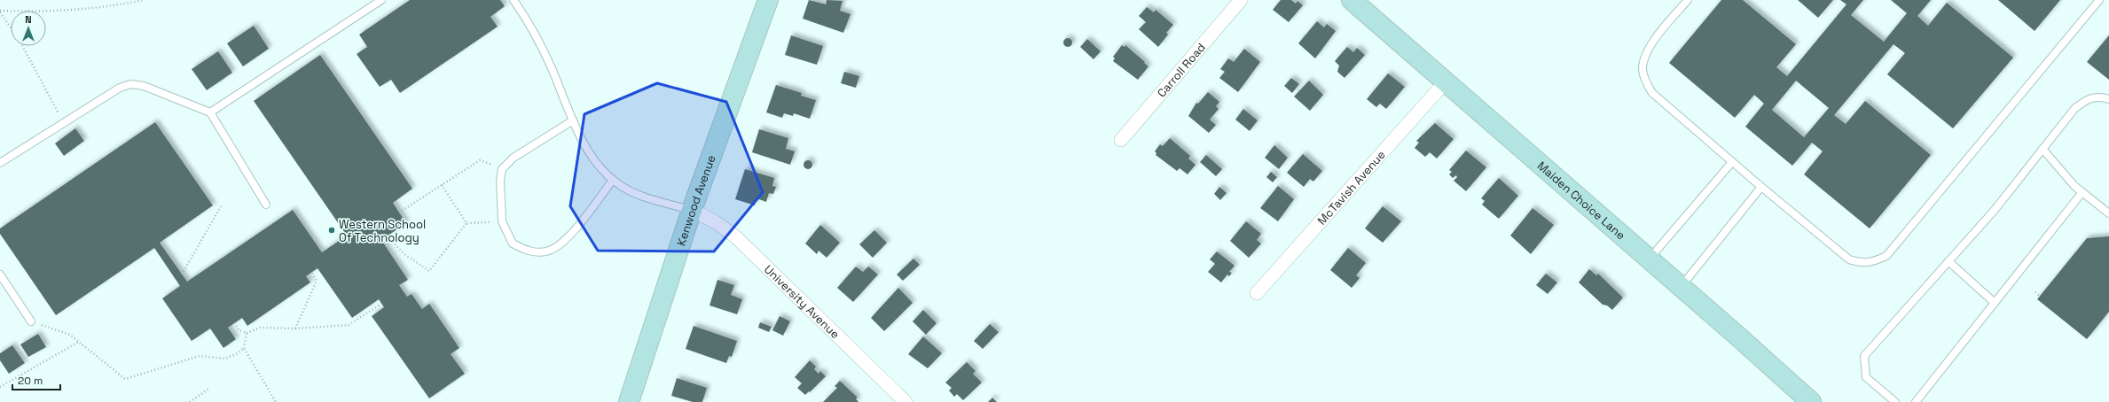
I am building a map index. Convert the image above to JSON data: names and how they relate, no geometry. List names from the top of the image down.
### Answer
{
  "streets": {
    "main road": ["Kenwood Avenue", "Maiden Choice Lane"],
    "street": ["Carroll Road", "McTavish Avenue", "University Avenue"]
  },
  "crossings": [
    ["McTavish Avenue", "Maiden Choice Lane"],
    ["Kenwood Avenue", "University Avenue"]
  ],
  "places": ["Western School Of Technology"],
  "scale_bar": "20 m",
  "north": "top"
}
